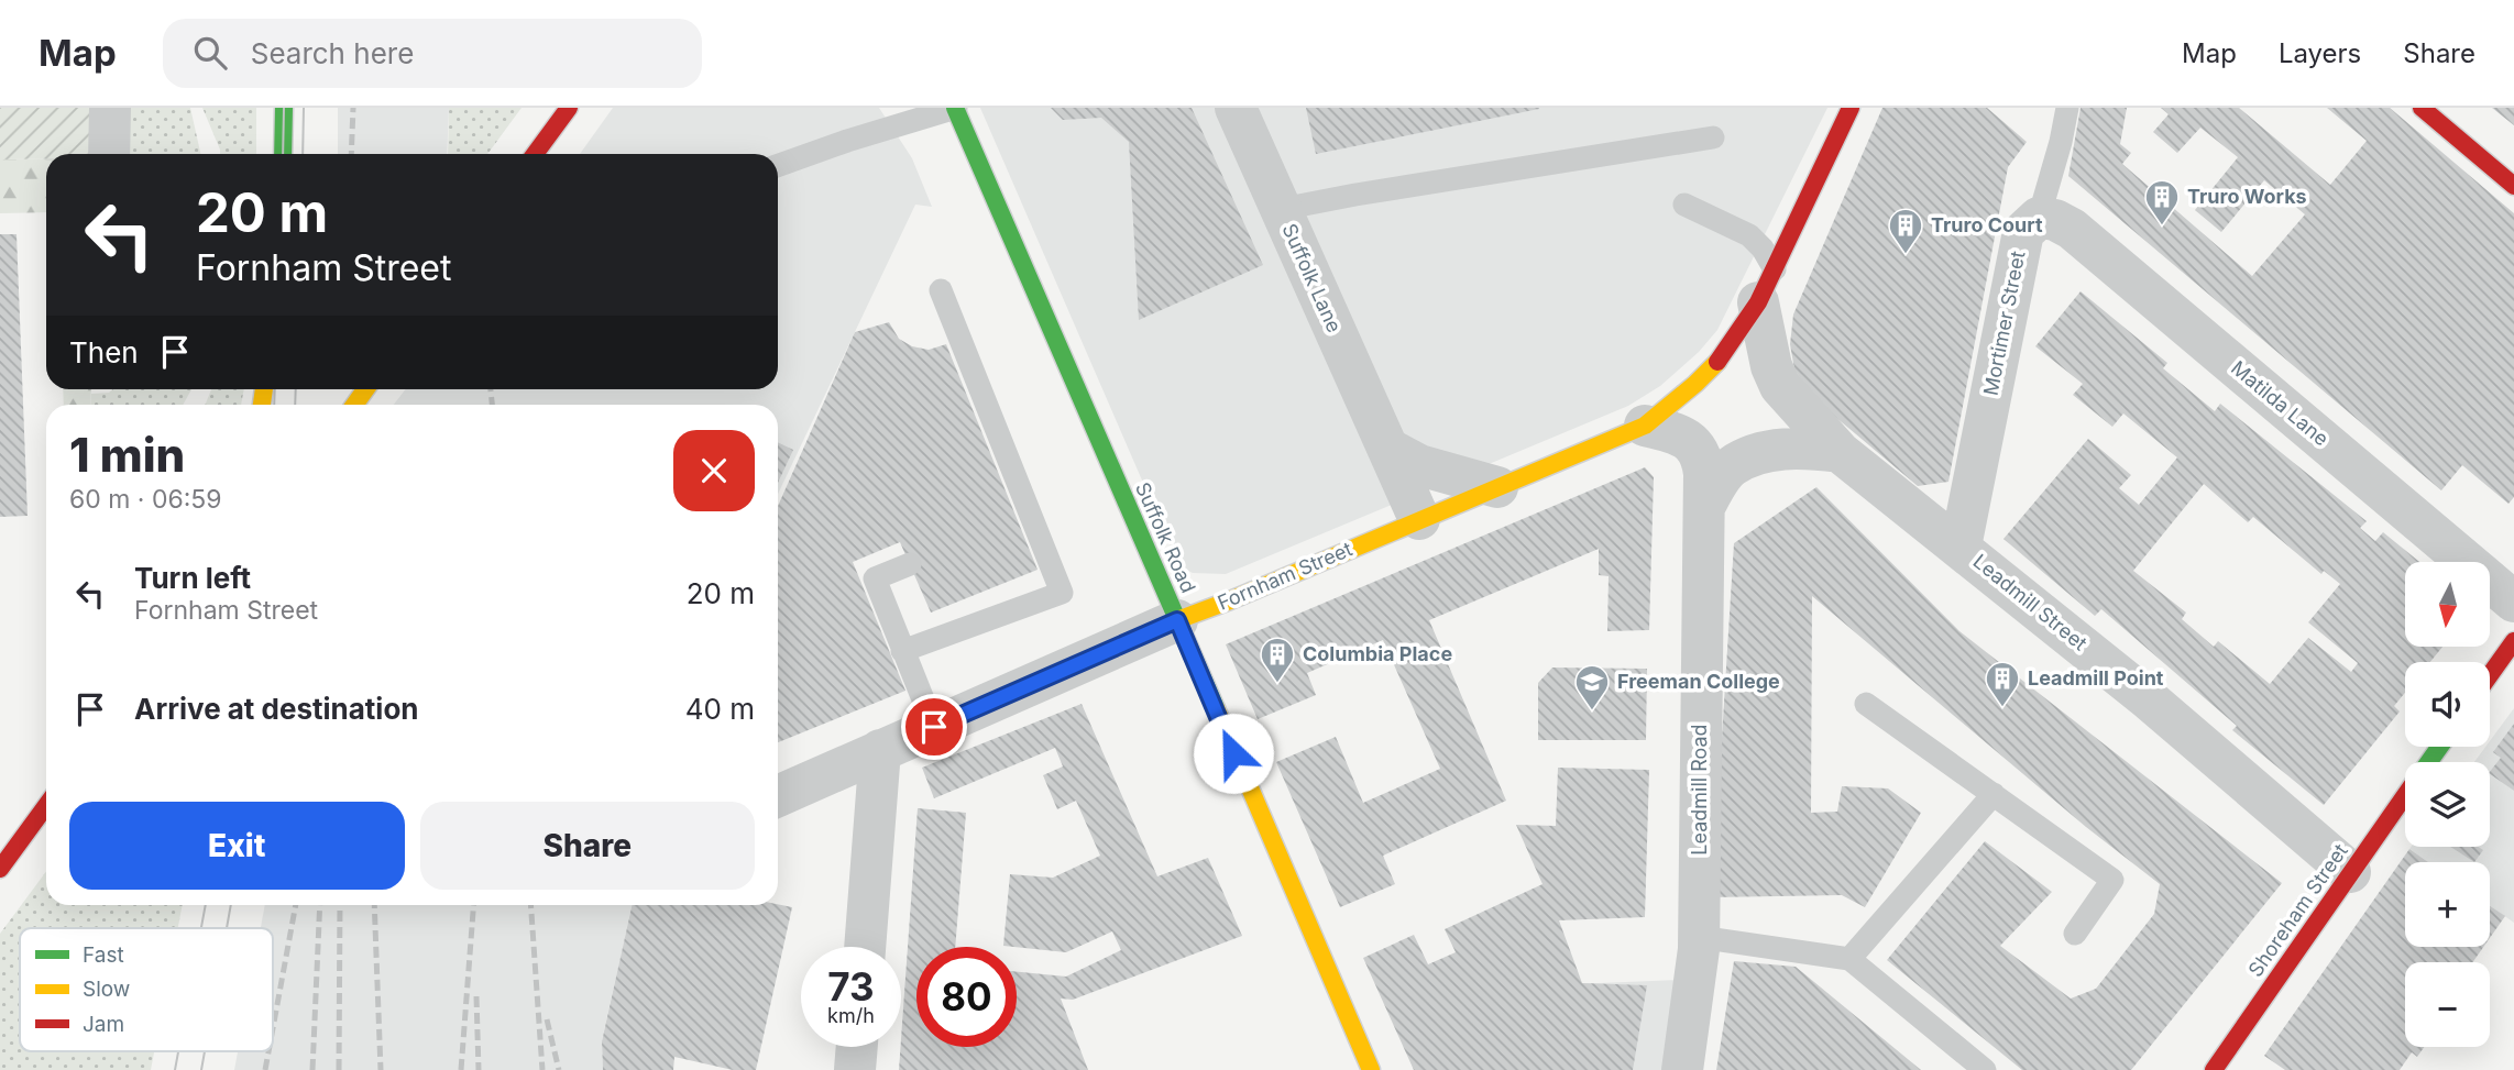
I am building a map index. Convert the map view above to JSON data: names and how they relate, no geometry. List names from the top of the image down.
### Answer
{
  "streets": {
    "main road": ["Suffolk Road", "Fornham Street", "Shoreham Street"],
    "street": [
      "Suffolk Lane",
      "Mortimer Street",
      "Matilda Lane",
      "Leadmill Street",
      "Leadmill Road"
    ]
  },
  "crossings": [
    ["Suffolk Lane", "Fornham Street"],
    ["Mortimer Street", "Matilda Lane"],
    ["Mortimer Street", "Leadmill Street"],
    ["Suffolk Road", "Fornham Street"],
    ["Fornham Street", "Leadmill Street"],
    ["Fornham Street", "Leadmill Road"],
    ["Leadmill Street", "Shoreham Street"]
  ],
  "places": {
    "building": [
      "Truro Works",
      "Truro Court",
      "Columbia Place",
      "Leadmill Point"
    ],
    "school or university": ["Freeman College"]
  },
  "legend": ["Fast", "Slow", "Jam"],
  "north": "bottom",
  "page": {
    "header": "Map",
    "search": "Search here",
    "nav": ["Map", "Layers", "Share"],
    "turn": ["20 m", "Fornham Street"],
    "then": "Then",
    "heading": ["1 min", "60 m · 06:59"],
    "list": [
      {
        "name": "Turn left",
        "note": "Fornham Street",
        "value": "20 m"
      },
      {
        "name": "Arrive at destination",
        "value": "40 m"
      }
    ],
    "map_buttons": ["+", "−"],
    "buttons": ["Exit", "Share"],
    "speed": "73 km/h",
    "limit": "80"
  }
}
